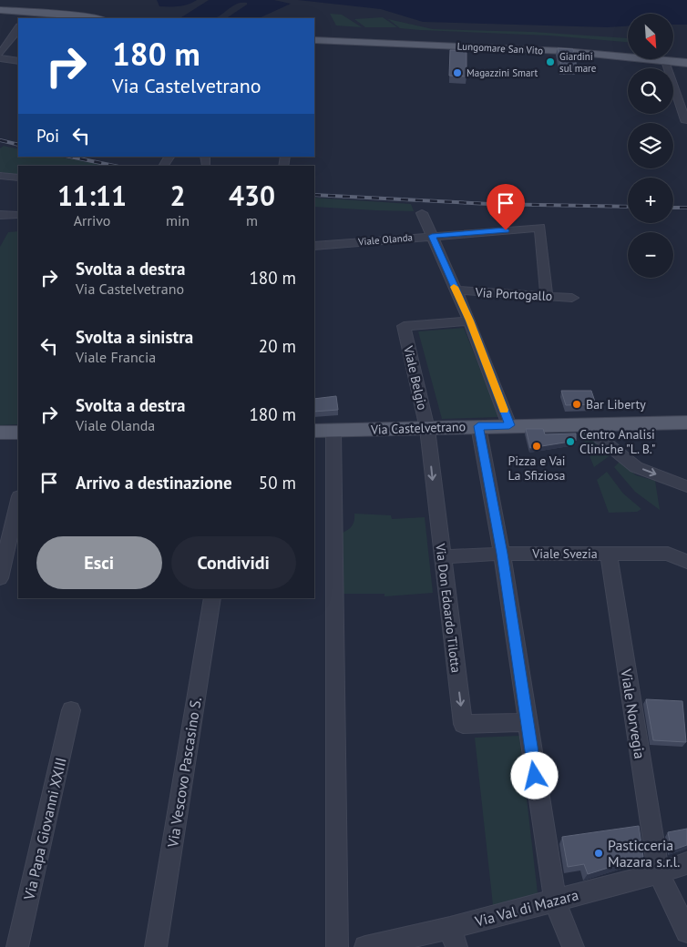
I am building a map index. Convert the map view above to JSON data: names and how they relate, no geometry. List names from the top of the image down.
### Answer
{
  "streets": {
    "main road": ["Lungomare San Vito", "Via Castelvetrano"],
    "street": [
      "Viale Olanda",
      "Via Portogallo",
      "Viale Belgio",
      "Viale Svezia",
      "Via Don Edoardo Tilotta",
      "Viale Norvegia",
      "Via Vescovo Pascasino S.",
      "Via Papa Giovanni XXIII",
      "Via Val di Mazara"
    ]
  },
  "crossings": [
    ["Viale Olanda", "Via Portogallo"],
    ["Viale Belgio", "Via Castelvetrano"],
    ["Viale Belgio", "Via Don Edoardo Tilotta"],
    ["Via Castelvetrano", "Via Don Edoardo Tilotta"],
    ["Viale Svezia", "Via Don Edoardo Tilotta"],
    ["Viale Svezia", "Viale Norvegia"],
    ["Viale Norvegia", "Via Val di Mazara"]
  ],
  "places": [
    "Giardini sul mare",
    "Magazzini Smart",
    "Bar Liberty",
    "Centro Analisi Cliniche \"L. B.\"",
    "Pizza e Vai La Sfiziosa",
    "Pasticceria Mazara s.r.l."
  ],
  "north": "bottom right",
  "page": {
    "map_buttons": ["+", "−"],
    "turn": ["180 m", "Via Castelvetrano"],
    "then": "Poi",
    "eta": [
      "11:11",
      "Arrivo",
      "2",
      "min",
      "430",
      "m"
    ],
    "list": [
      {
        "name": "Svolta a destra",
        "note": "Via Castelvetrano",
        "value": "180 m"
      },
      {
        "name": "Svolta a sinistra",
        "note": "Viale Francia",
        "value": "20 m"
      },
      {
        "name": "Svolta a destra",
        "note": "Viale Olanda",
        "value": "180 m"
      },
      {
        "name": "Arrivo a destinazione",
        "value": "50 m"
      }
    ],
    "buttons": ["Esci", "Condividi"]
  }
}
